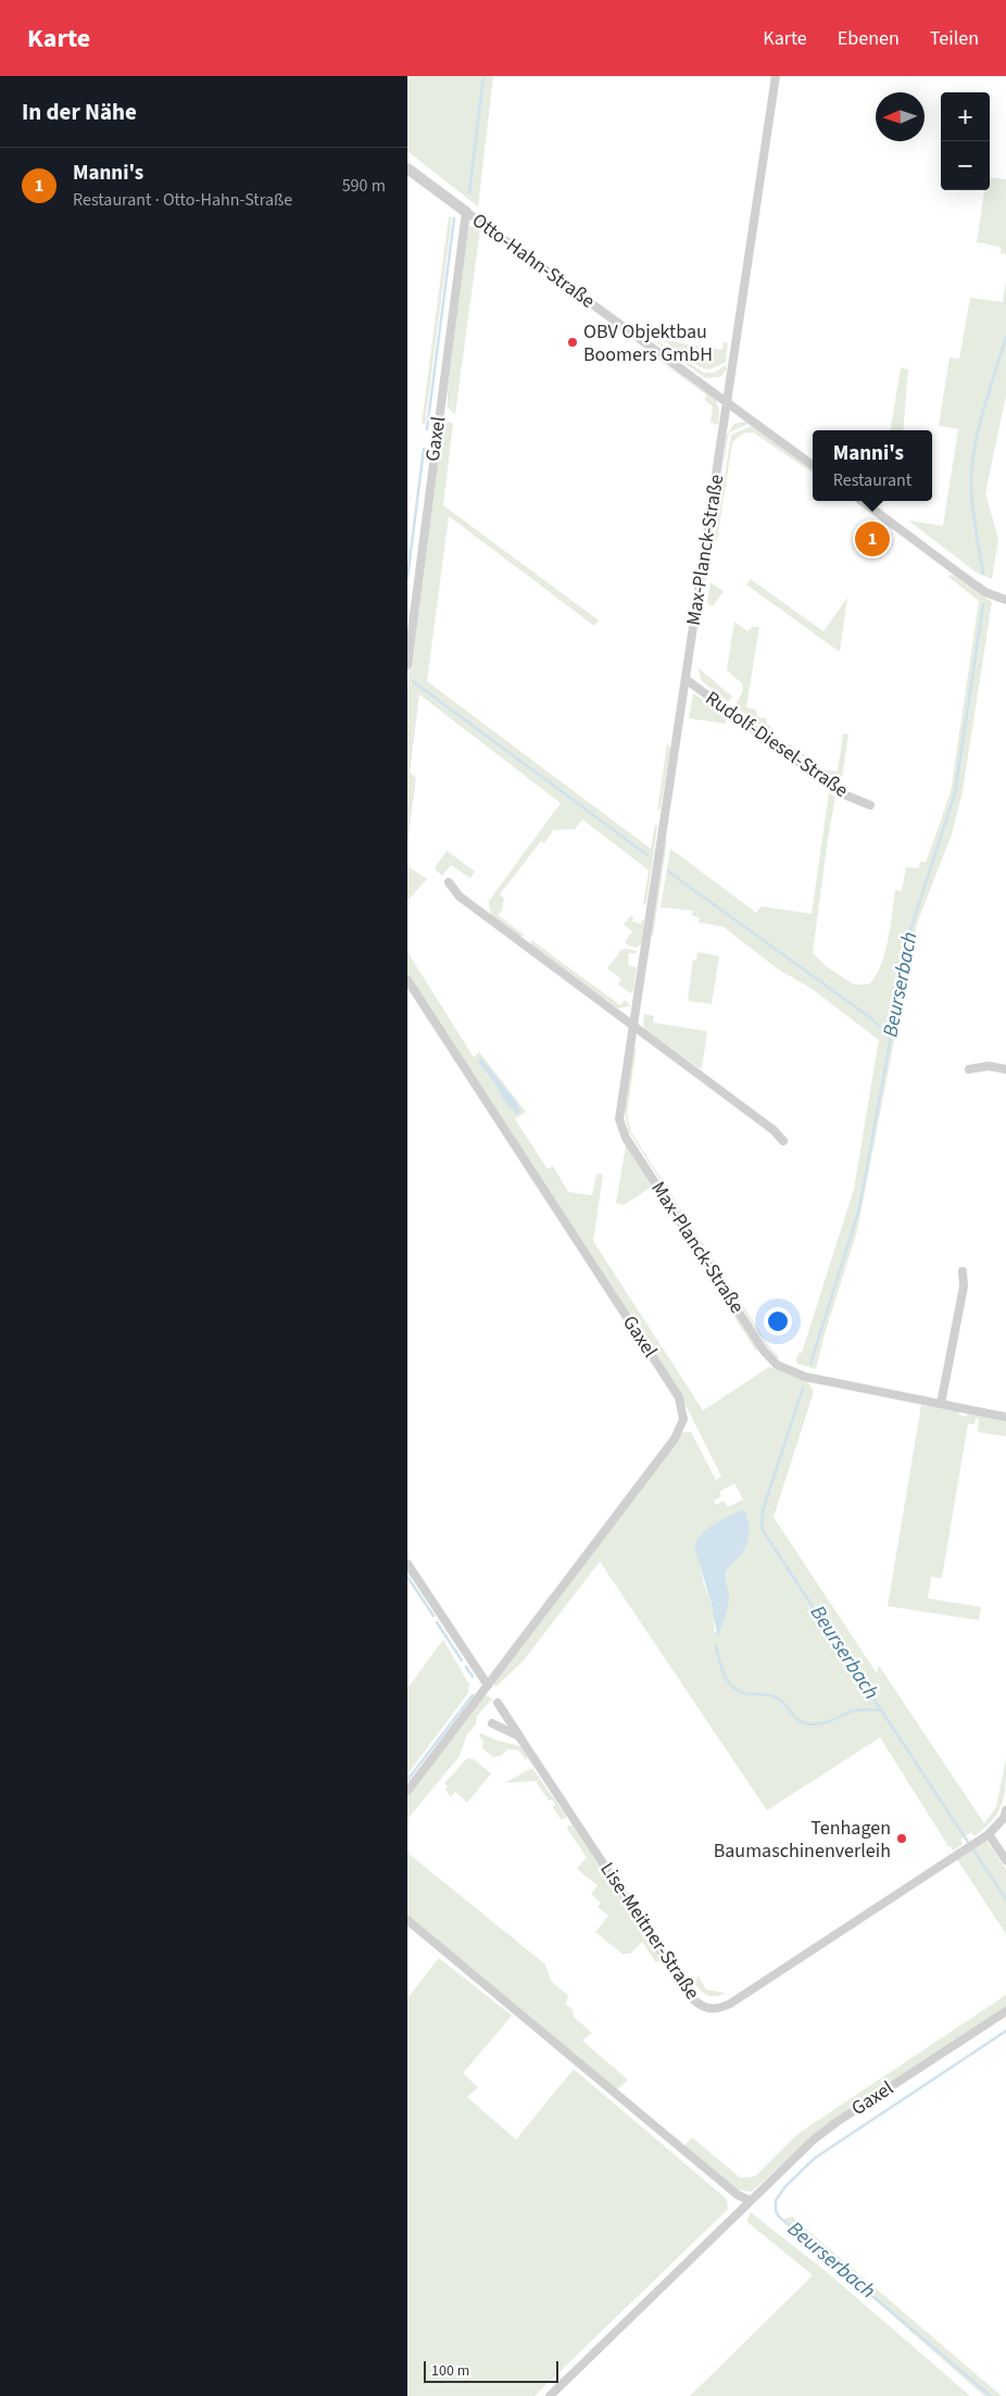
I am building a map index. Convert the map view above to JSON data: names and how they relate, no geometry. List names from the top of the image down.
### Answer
{
  "streets": {
    "street": [
      "Otto-Hahn-Straße",
      "Gaxel",
      "Max-Planck-Straße",
      "Rudolf-Diesel-Straße",
      "Lise-Meitner-Straße"
    ]
  },
  "crossings": [
    ["Otto-Hahn-Straße", "Gaxel"],
    ["Otto-Hahn-Straße", "Max-Planck-Straße"],
    ["Max-Planck-Straße", "Rudolf-Diesel-Straße"]
  ],
  "water": ["Beurserbach"],
  "places": ["OBV Objektbau Boomers GmbH", "Tenhagen Baumaschinenverleih"],
  "scale_bar": "100 m",
  "north": "left",
  "page": {
    "header": "Karte",
    "nav": ["Karte", "Ebenen", "Teilen"],
    "heading": "In der Nähe",
    "map_buttons": ["+", "−"],
    "list": [
      {
        "mark": "1",
        "name": "Manni's",
        "note": "Restaurant · Otto-Hahn-Straße",
        "value": "590 m"
      }
    ],
    "popup": ["Manni's", "Restaurant"],
    "pins": "1",
    "scale": "100 m"
  }
}
